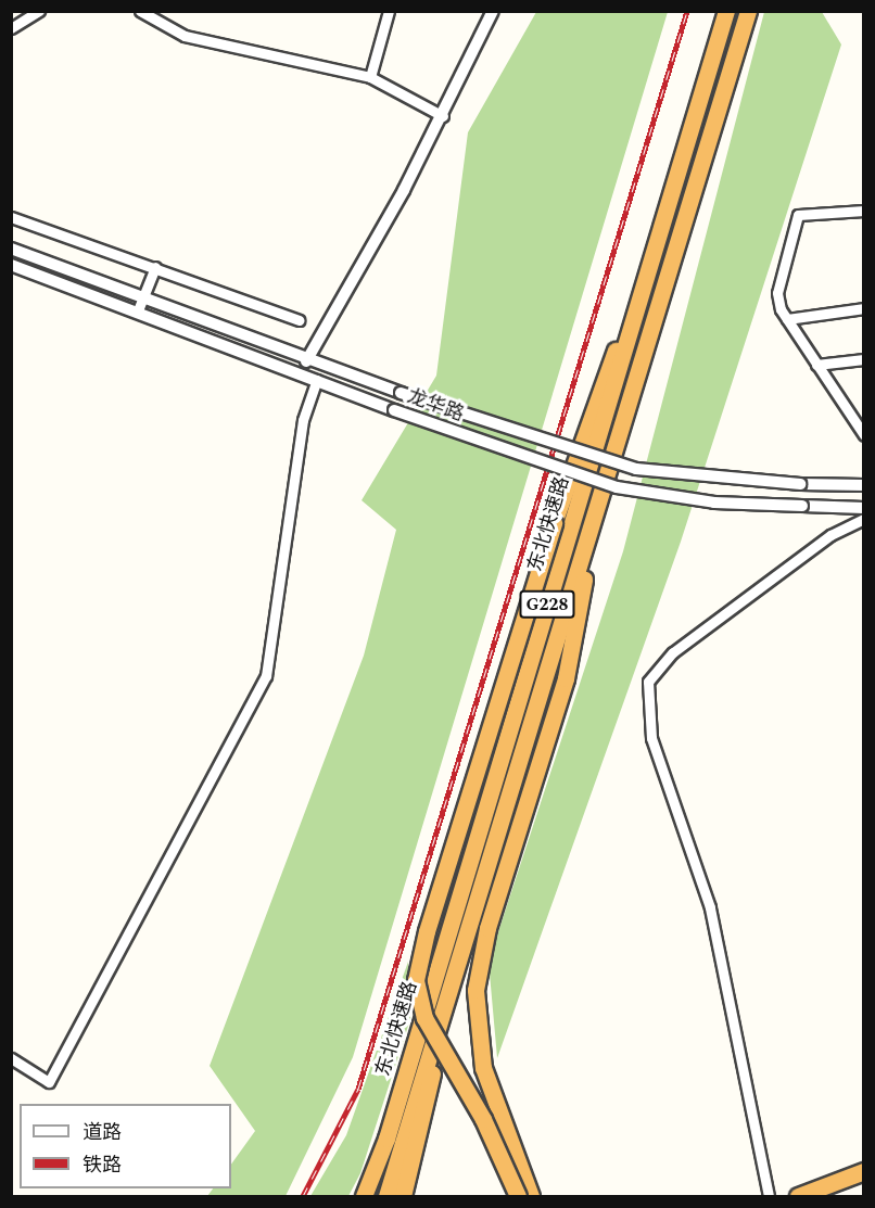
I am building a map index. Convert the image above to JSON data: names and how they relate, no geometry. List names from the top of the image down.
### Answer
{
  "streets": {
    "highway": ["东北快速路", "G228"],
    "street": ["龙华路"]
  },
  "legend": ["道路", "铁路"]
}
